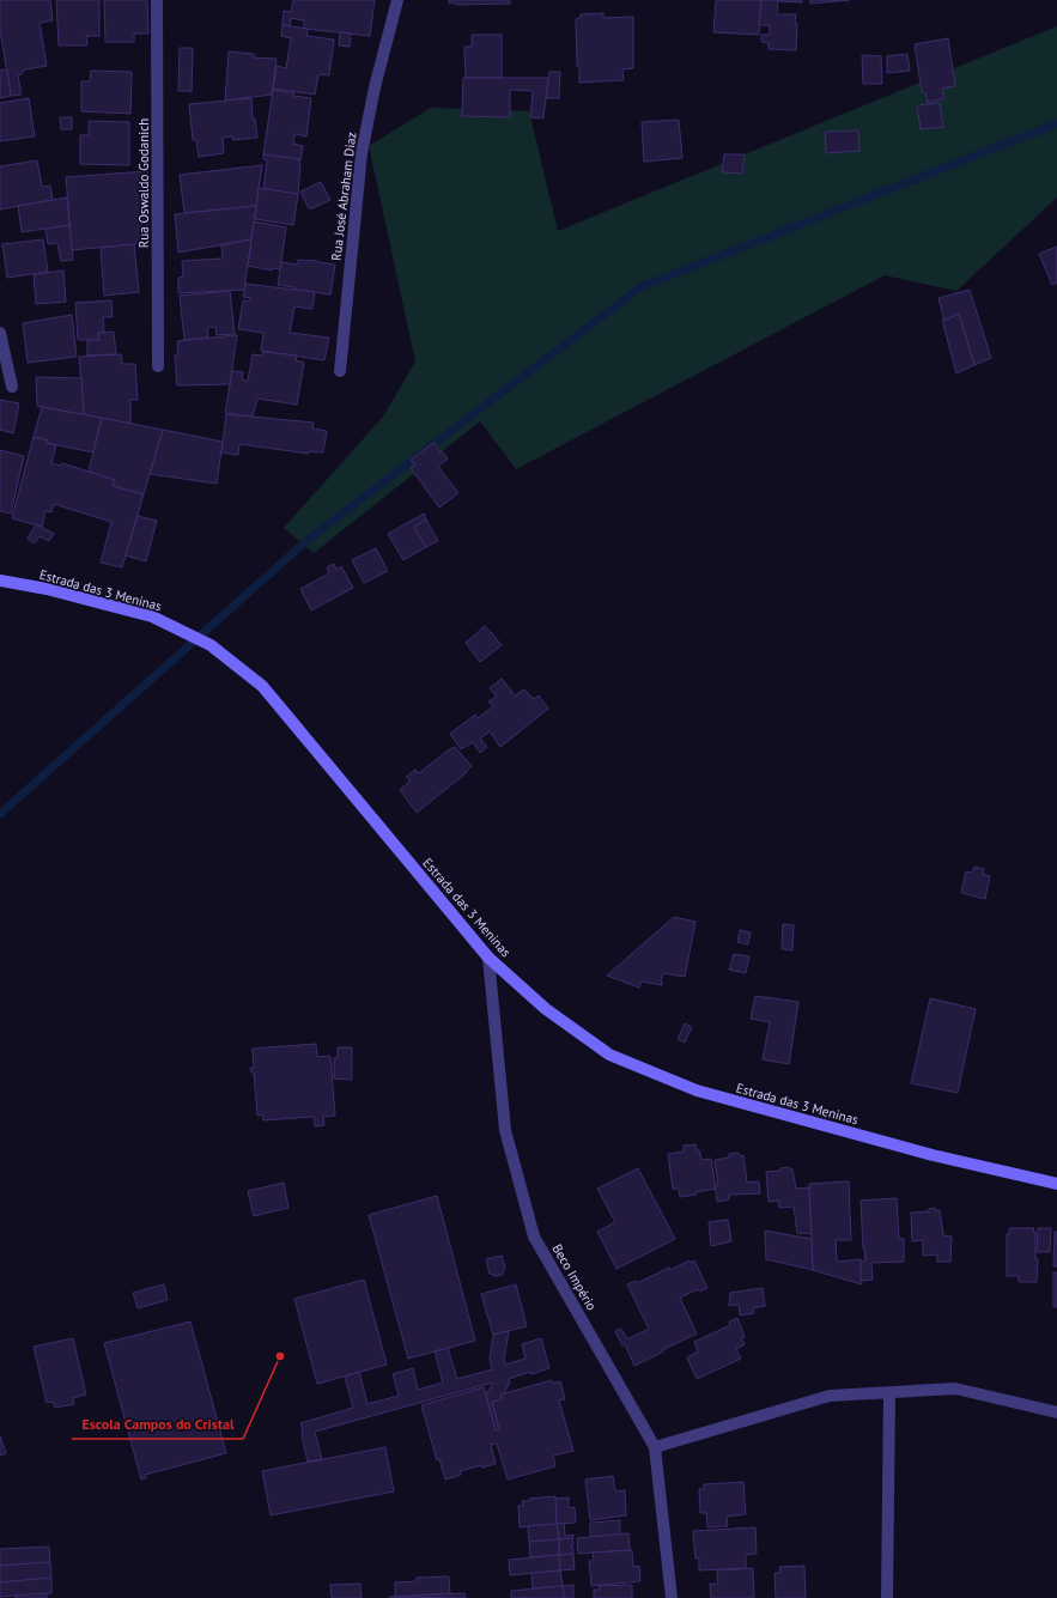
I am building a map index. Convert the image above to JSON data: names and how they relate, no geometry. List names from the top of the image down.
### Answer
{
  "streets": {
    "main road": ["Estrada das 3 Meninas"],
    "street": ["Rua Oswaldo Godanich", "Rua José Abraham Diaz", "Beco Império"]
  },
  "crossings": [
    ["Estrada das 3 Meninas", "Beco Império"]
  ],
  "places": ["Escola Campos do Cristal"]
}
